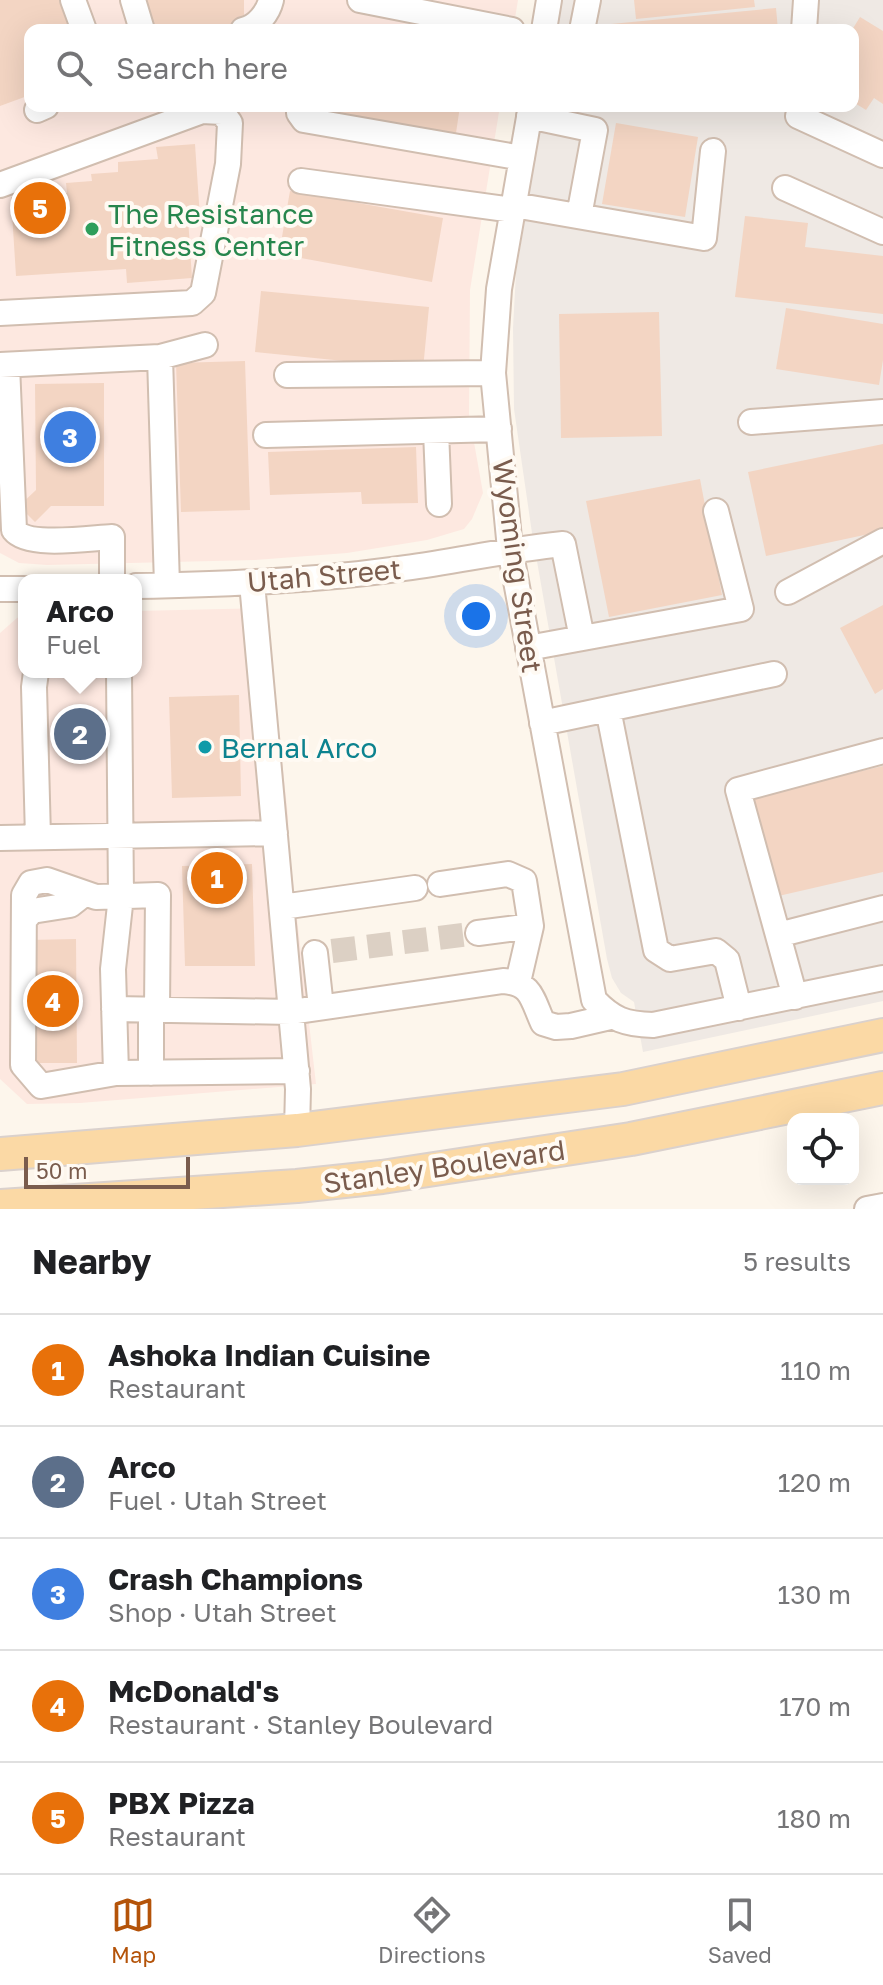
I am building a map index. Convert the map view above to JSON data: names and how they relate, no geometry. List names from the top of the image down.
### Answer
{
  "streets": {
    "main road": ["Stanley Boulevard"],
    "street": ["Wyoming Street", "Utah Street"]
  },
  "crossings": [
    ["Wyoming Street", "Utah Street"]
  ],
  "places": ["The Resistance Fitness Center", "Bernal Arco"],
  "scale_bar": "50 m",
  "page": {
    "search": "Search here",
    "pins": [
      "5",
      "3",
      "2",
      "1",
      "4"
    ],
    "popup": ["Arco", "Fuel"],
    "scale": "50 m",
    "heading": ["Nearby", "5 results"],
    "list": [
      {
        "mark": "1",
        "name": "Ashoka Indian Cuisine",
        "note": "Restaurant",
        "value": "110 m"
      },
      {
        "mark": "2",
        "name": "Arco",
        "note": "Fuel · Utah Street",
        "value": "120 m"
      },
      {
        "mark": "3",
        "name": "Crash Champions",
        "note": "Shop · Utah Street",
        "value": "130 m"
      },
      {
        "mark": "4",
        "name": "McDonald's",
        "note": "Restaurant · Stanley Boulevard",
        "value": "170 m"
      },
      {
        "mark": "5",
        "name": "PBX Pizza",
        "note": "Restaurant",
        "value": "180 m"
      }
    ],
    "nav": ["Map", "Directions", "Saved"]
  }
}
